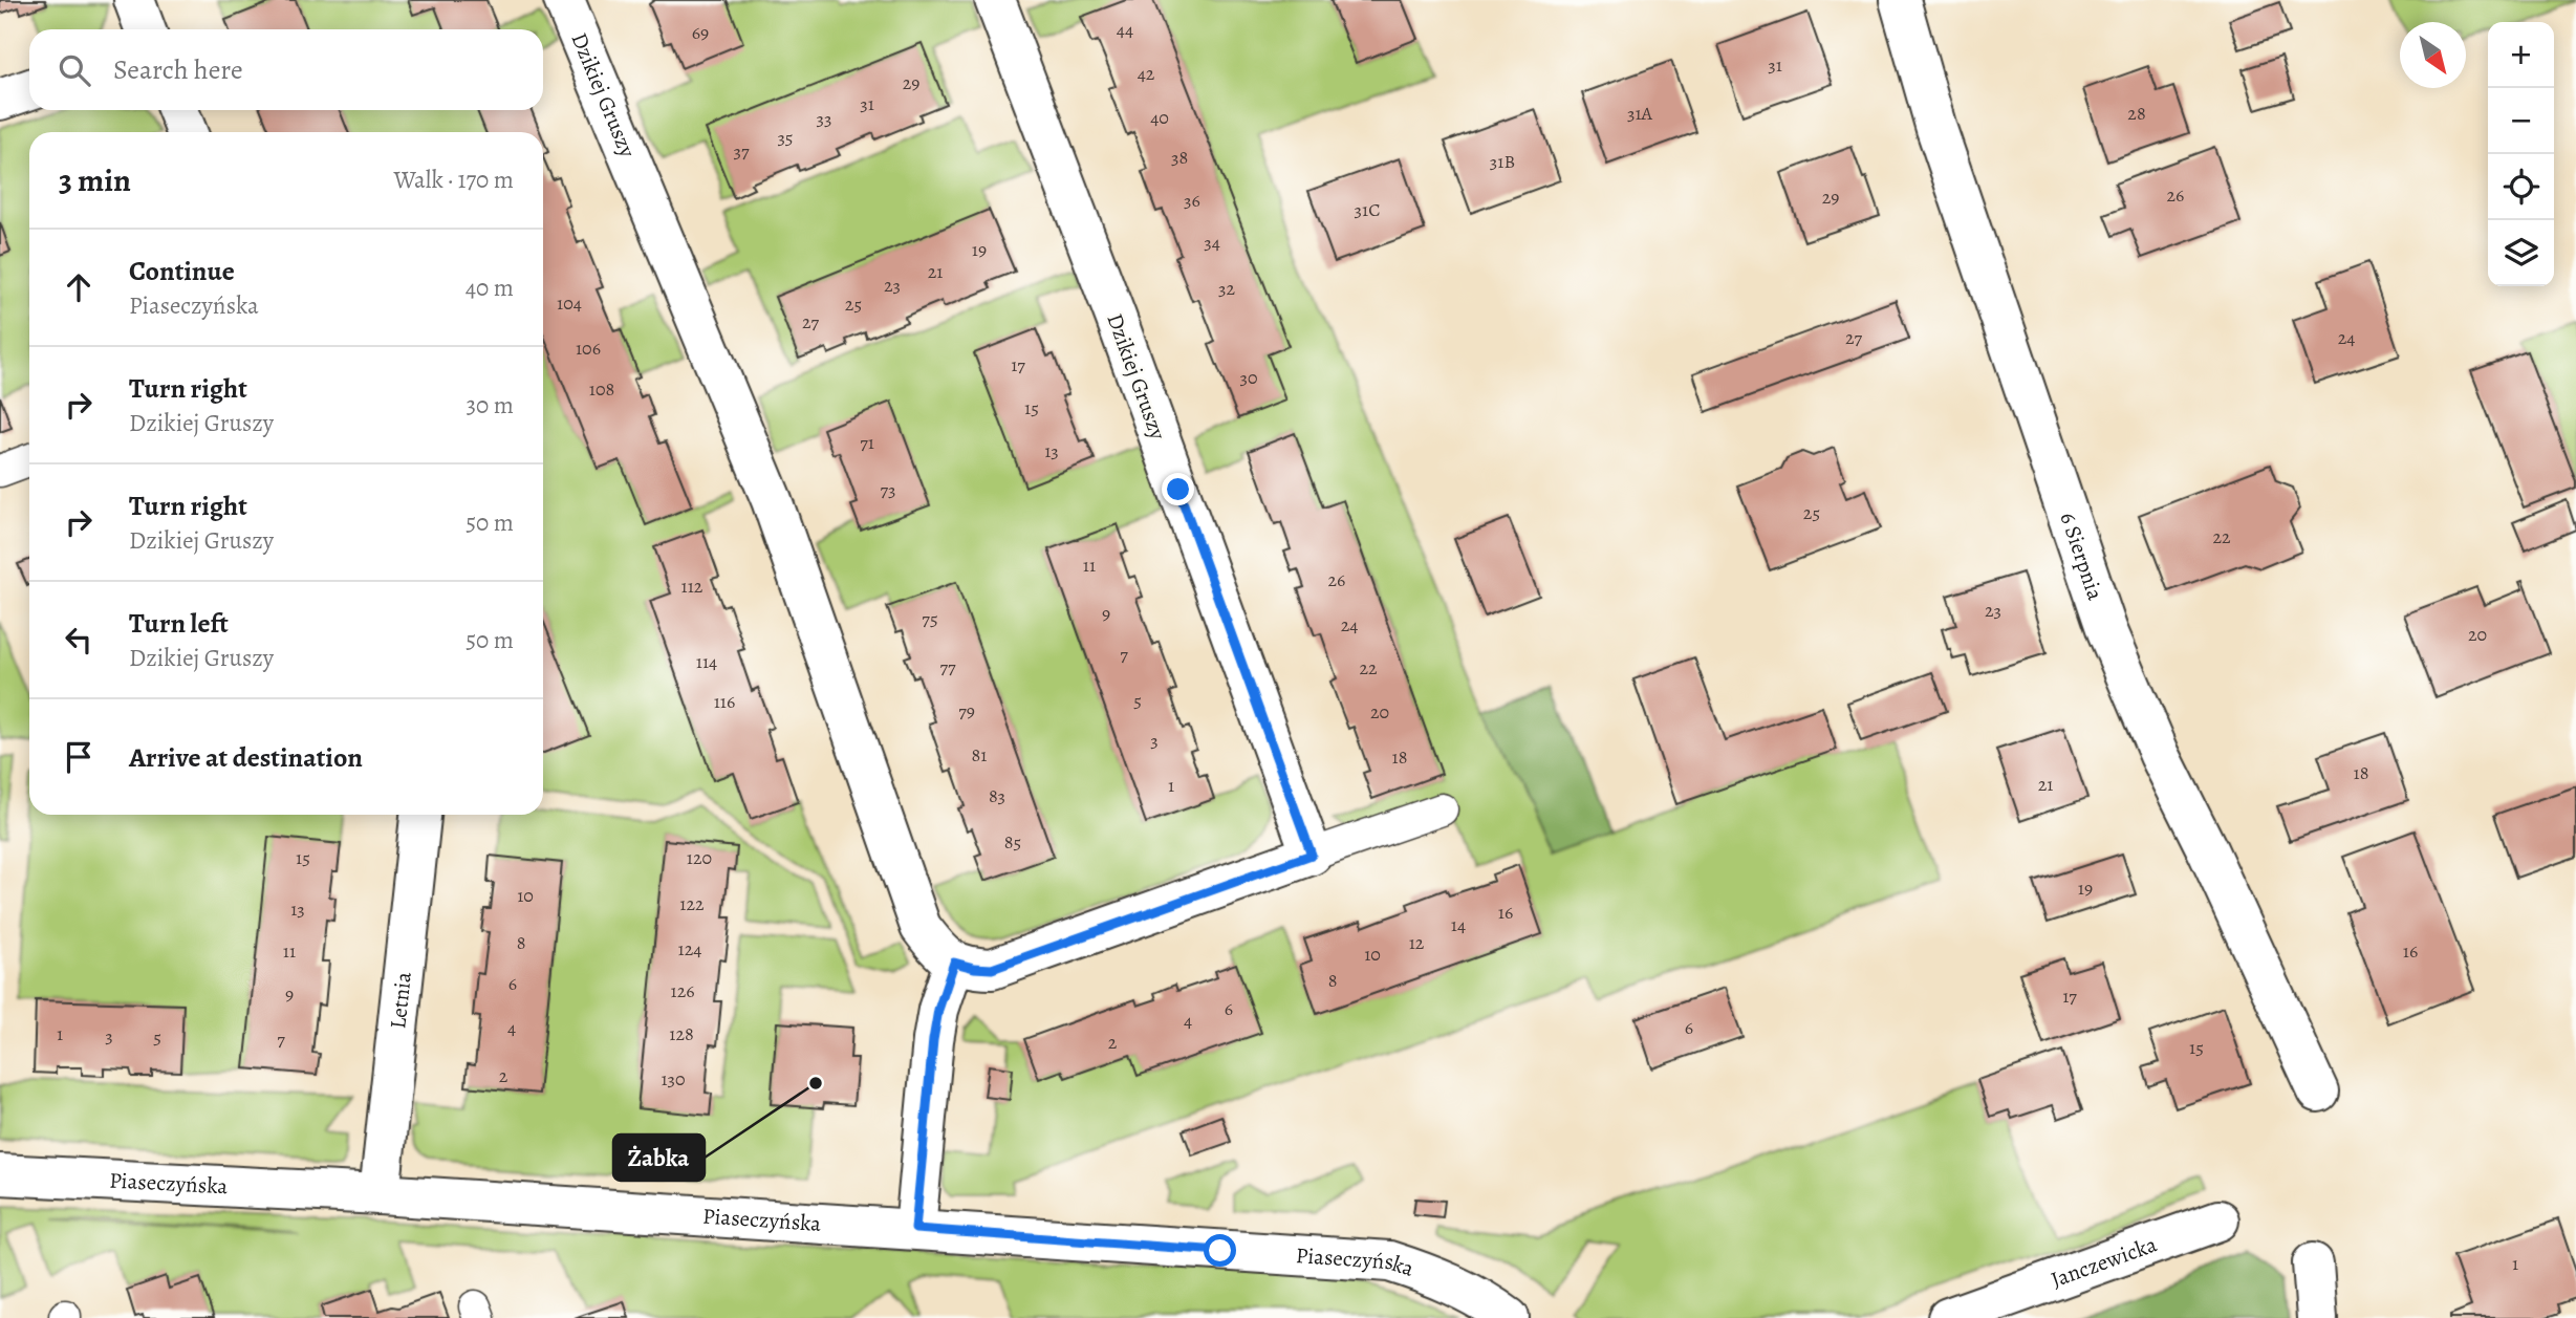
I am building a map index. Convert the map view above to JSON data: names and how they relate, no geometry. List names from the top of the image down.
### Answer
{
  "streets": {
    "street": [
      "Dzikiej Gruszy",
      "6 Sierpnia",
      "Letnia",
      "Piaseczyńska",
      "Janczewicka"
    ]
  },
  "crossings": [
    ["Letnia", "Piaseczyńska"]
  ],
  "places": ["Żabka"],
  "house_numbers": [
    "44",
    "69",
    "31",
    "42",
    "29",
    "31",
    "31A",
    "28",
    "40",
    "33",
    "35",
    "37",
    "38",
    "31B",
    "26",
    "29",
    "36",
    "31C",
    "34",
    "19",
    "21",
    "23",
    "32",
    "104",
    "25",
    "27",
    "27",
    "24",
    "106",
    "17",
    "30",
    "108",
    "15",
    "71",
    "13",
    "73",
    "25",
    "22",
    "11",
    "26",
    "112",
    "23",
    "9",
    "75",
    "24",
    "20",
    "7",
    "114",
    "77",
    "22",
    "5",
    "116",
    "79",
    "20",
    "3",
    "81",
    "18",
    "18",
    "21",
    "1",
    "83",
    "85",
    "15",
    "120",
    "19",
    "10",
    "122",
    "13",
    "16",
    "14",
    "8",
    "12",
    "124",
    "11",
    "16",
    "10",
    "8",
    "6",
    "126",
    "9",
    "17",
    "6",
    "4",
    "4",
    "6",
    "1",
    "128",
    "3",
    "5",
    "7",
    "2",
    "15",
    "2",
    "130",
    "1"
  ],
  "north": "bottom right",
  "page": {
    "map_buttons": ["+", "−"],
    "search": "Search here",
    "heading": ["3 min", "Walk · 170 m"],
    "list": [
      ["Continue", "Piaseczyńska", "40 m"],
      ["Turn right", "Dzikiej Gruszy", "30 m"],
      ["Turn right", "Dzikiej Gruszy", "50 m"],
      ["Turn left", "Dzikiej Gruszy", "50 m"],
      "Arrive at destination"
    ]
  }
}
